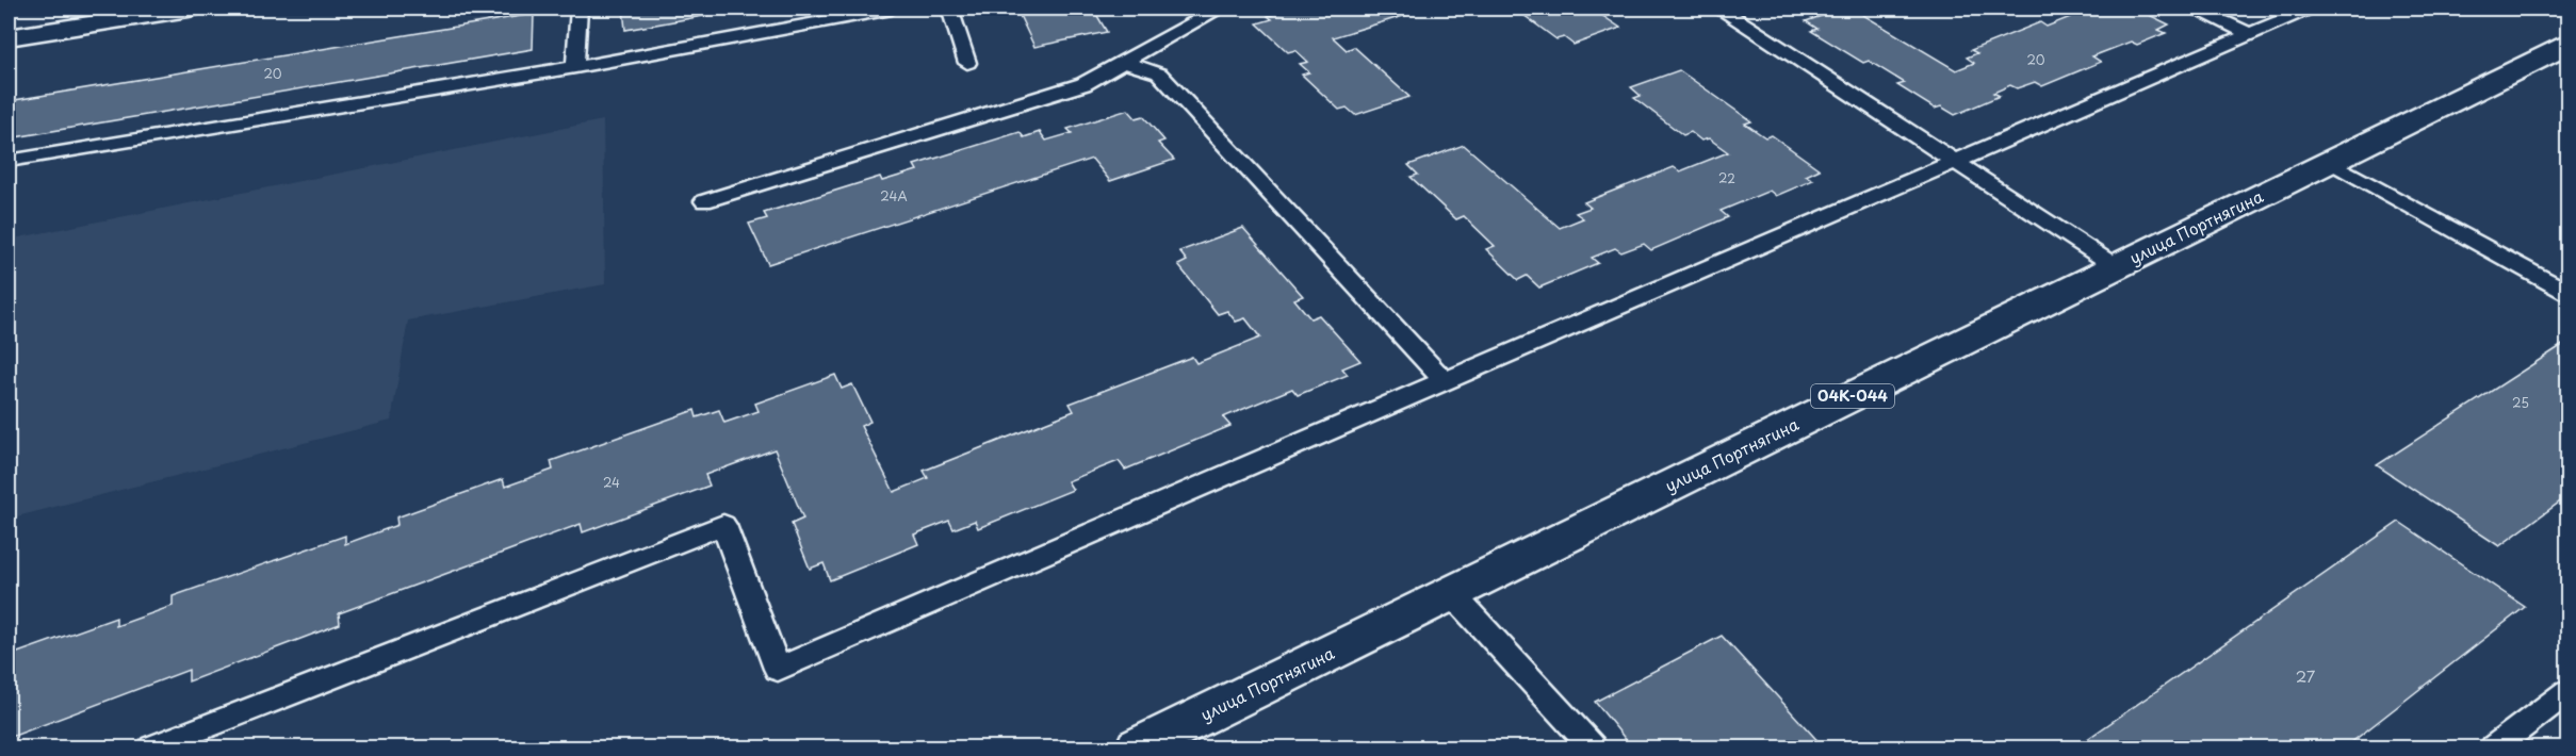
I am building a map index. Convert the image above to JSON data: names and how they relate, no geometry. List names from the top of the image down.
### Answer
{
  "streets": {
    "main road": ["улица Портнягина", "04К-044"]
  },
  "house_numbers": [
    "20",
    "20",
    "22",
    "24А",
    "25",
    "24",
    "27"
  ]
}
